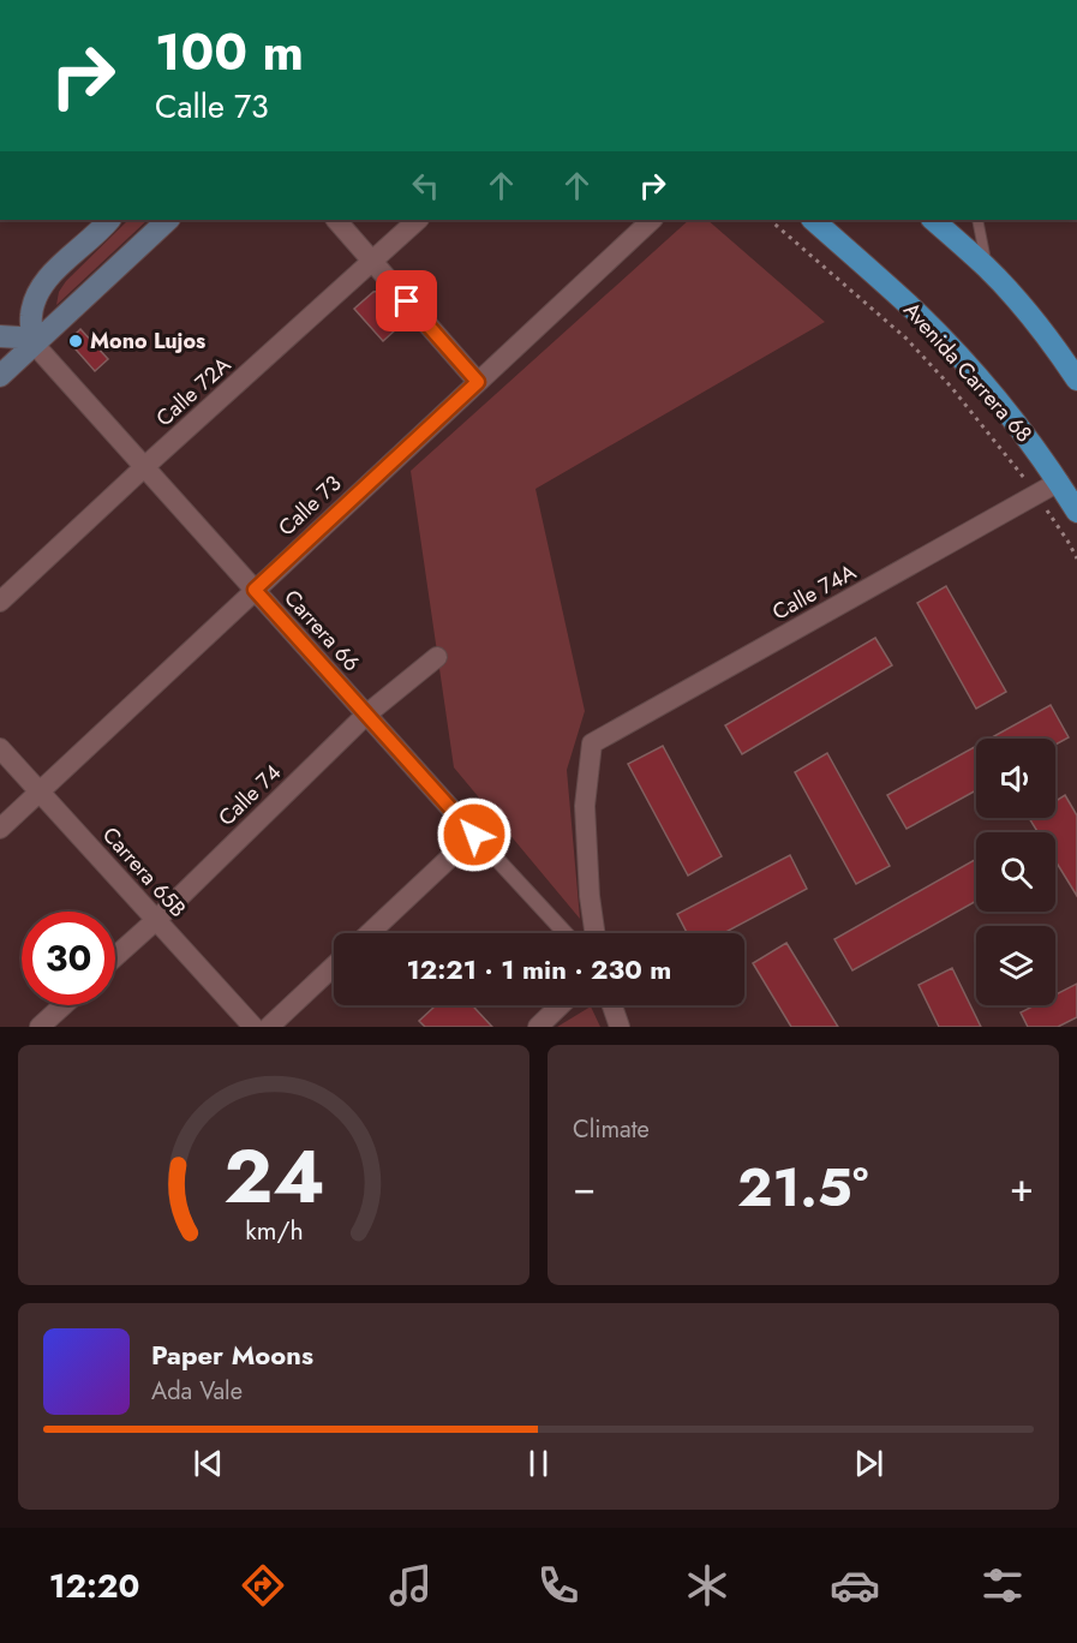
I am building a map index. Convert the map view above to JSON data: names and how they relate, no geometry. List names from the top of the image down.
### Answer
{
  "streets": {
    "main road": ["Avenida Carrera 68"],
    "street": [
      "Calle 72A",
      "Calle 73",
      "Calle 74A",
      "Carrera 66",
      "Calle 74",
      "Carrera 65B"
    ]
  },
  "crossings": [
    ["Avenida Carrera 68", "Calle 74A"],
    ["Calle 72A", "Carrera 66"],
    ["Calle 73", "Carrera 66"],
    ["Calle 73", "Carrera 65B"],
    ["Carrera 66", "Calle 74"],
    ["Calle 74", "Carrera 65B"]
  ],
  "places": ["Mono Lujos"],
  "page": {
    "turn": ["100 m", "Calle 73"],
    "limit": "30",
    "trip": "12:21 · 1 min · 230 m",
    "tile": "Climate",
    "heat": ["−", "21.5°", "+"],
    "song": ["Paper Moons", "Ada Vale"],
    "tabs": "12:20",
    "gauge": ["24", "km/h"]
  }
}
